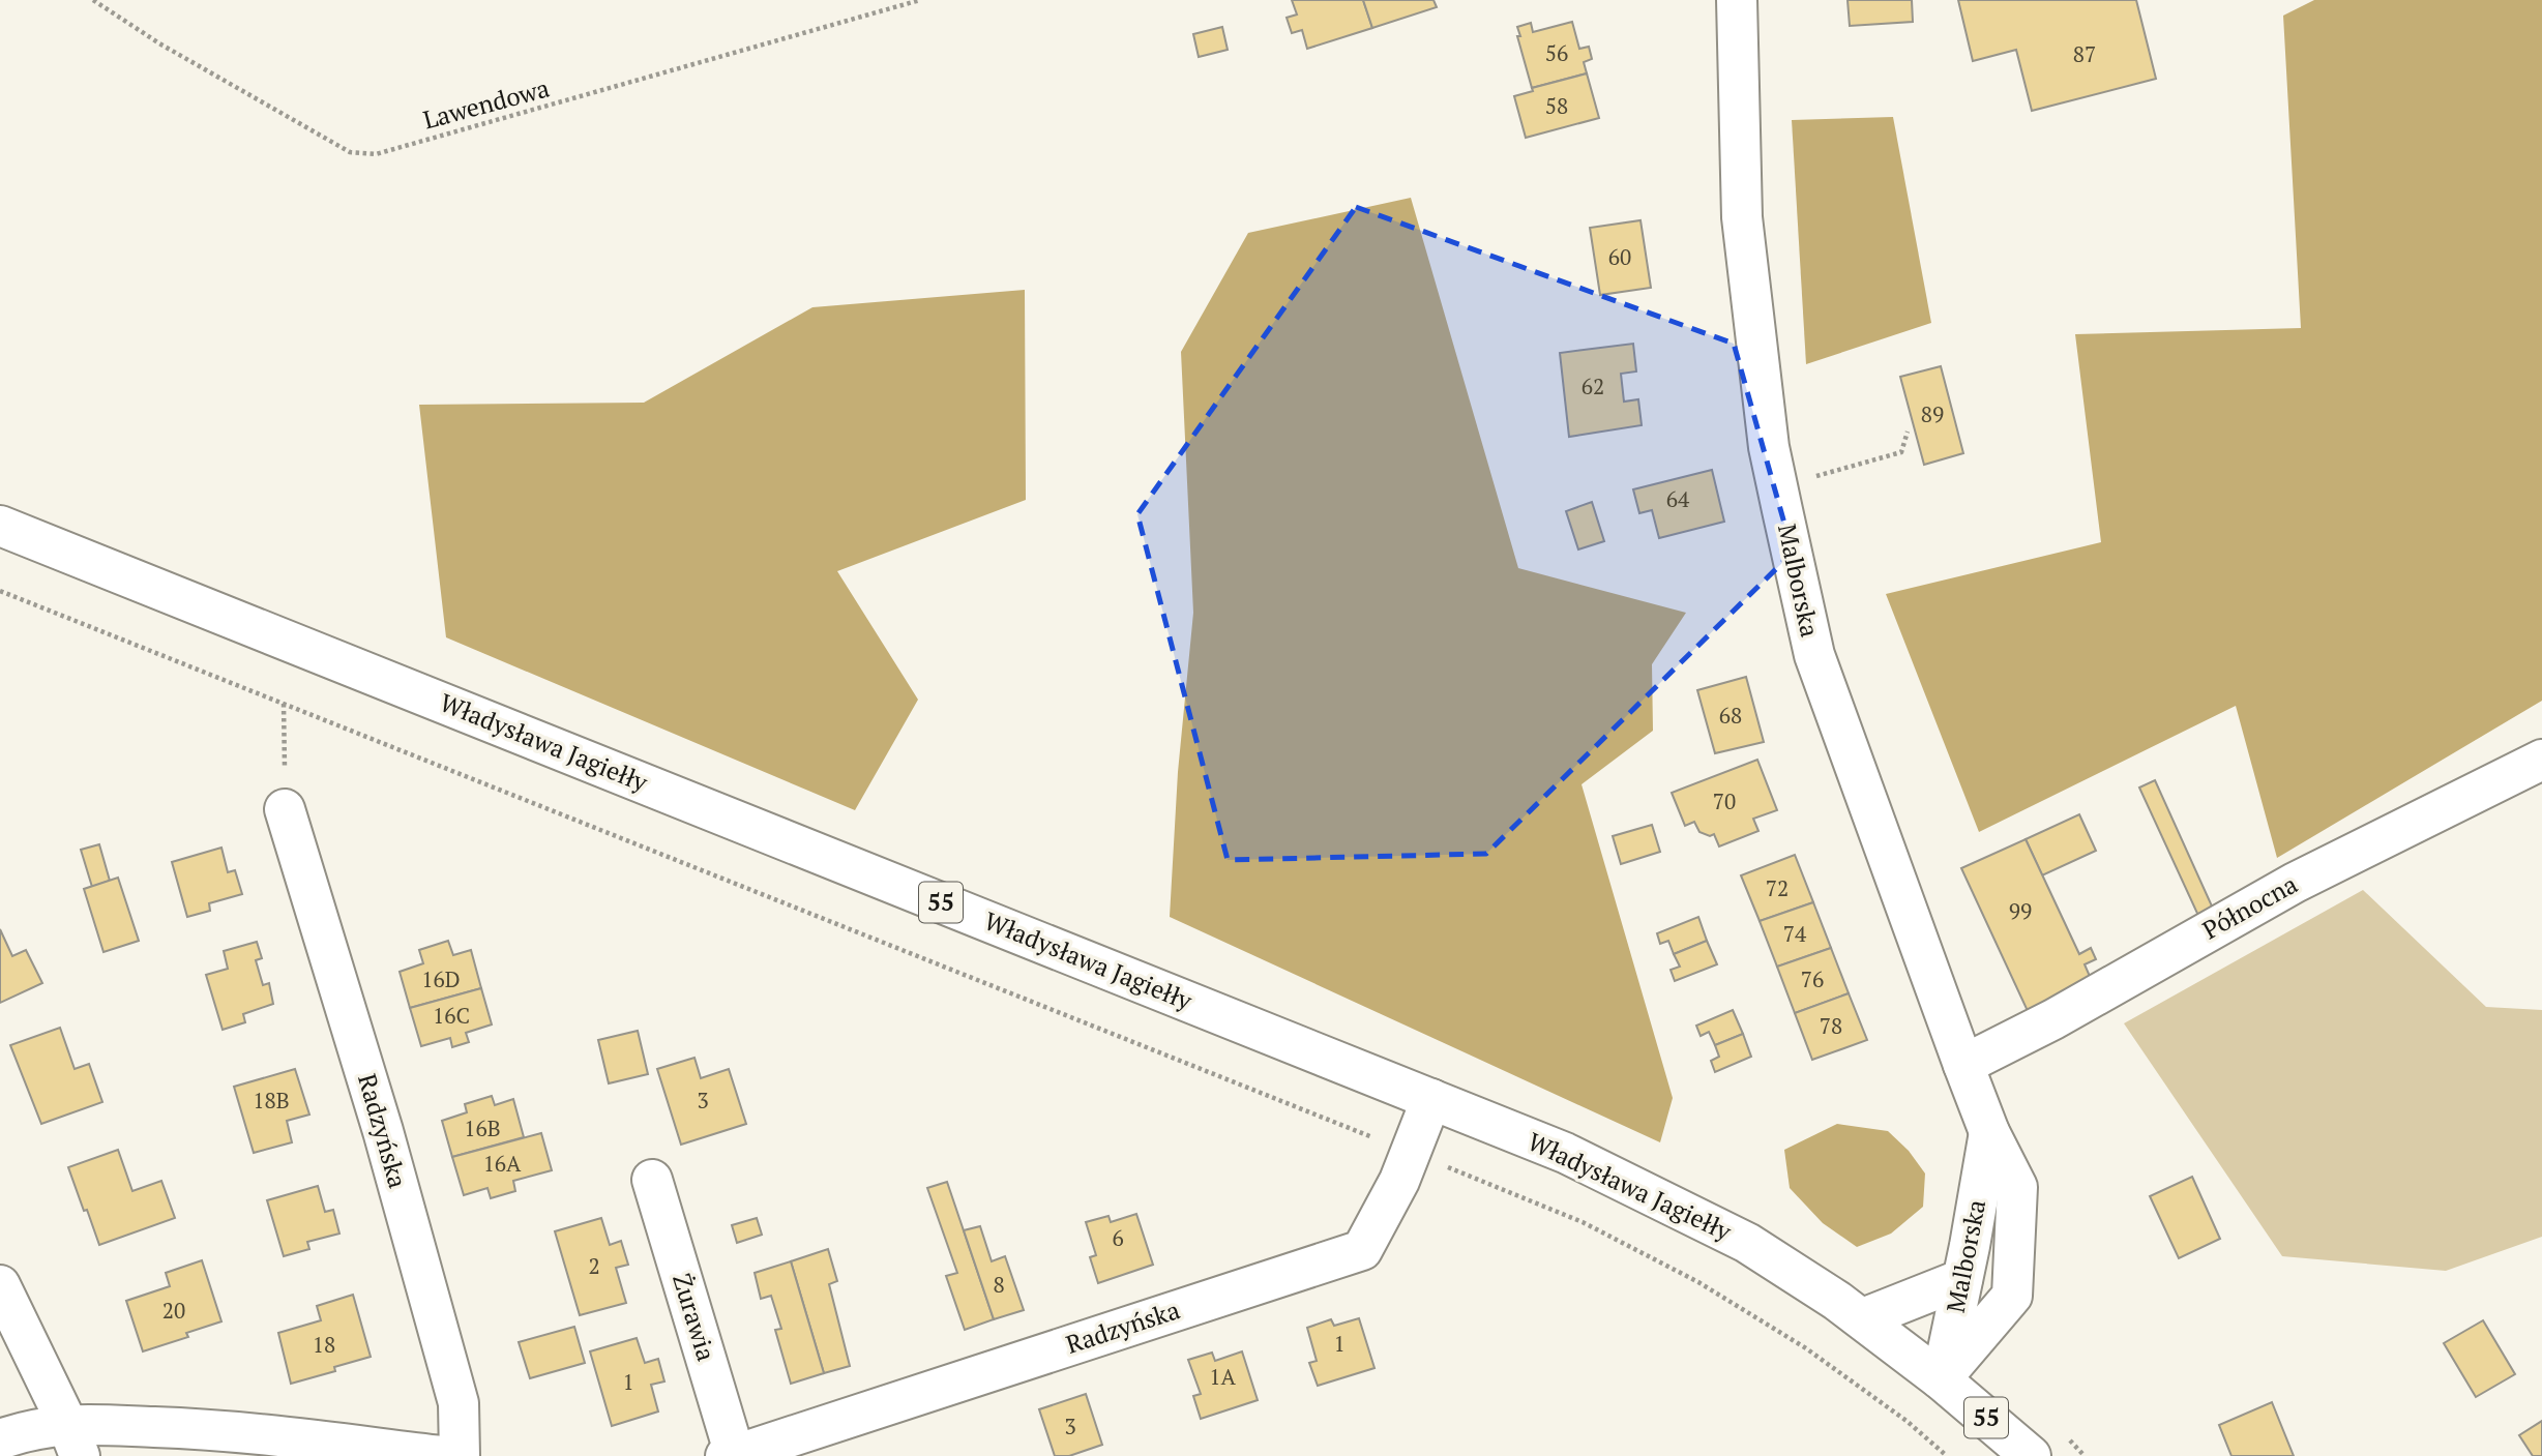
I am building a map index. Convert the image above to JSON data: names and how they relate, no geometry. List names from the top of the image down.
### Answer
{
  "streets": {
    "street": [
      "Malborska",
      "Władysława Jagiełły",
      "55",
      "Północna",
      "Radzyńska",
      "Żurawia"
    ],
    "path": ["Lawendowa"]
  },
  "crossings": [
    ["Malborska", "Władysława Jagiełły"],
    ["Malborska", "55"],
    ["Malborska", "Północna"],
    ["Władysława Jagiełły", "55"],
    ["Władysława Jagiełły", "Radzyńska"],
    ["Radzyńska", "Żurawia"]
  ],
  "house_numbers": [
    "56",
    "87",
    "58",
    "60",
    "62",
    "89",
    "64",
    "68",
    "70",
    "72",
    "99",
    "74",
    "16D",
    "76",
    "16C",
    "78",
    "18B",
    "3",
    "16B",
    "16A",
    "6",
    "2",
    "8",
    "20",
    "1",
    "18",
    "1A",
    "1",
    "3"
  ]
}
